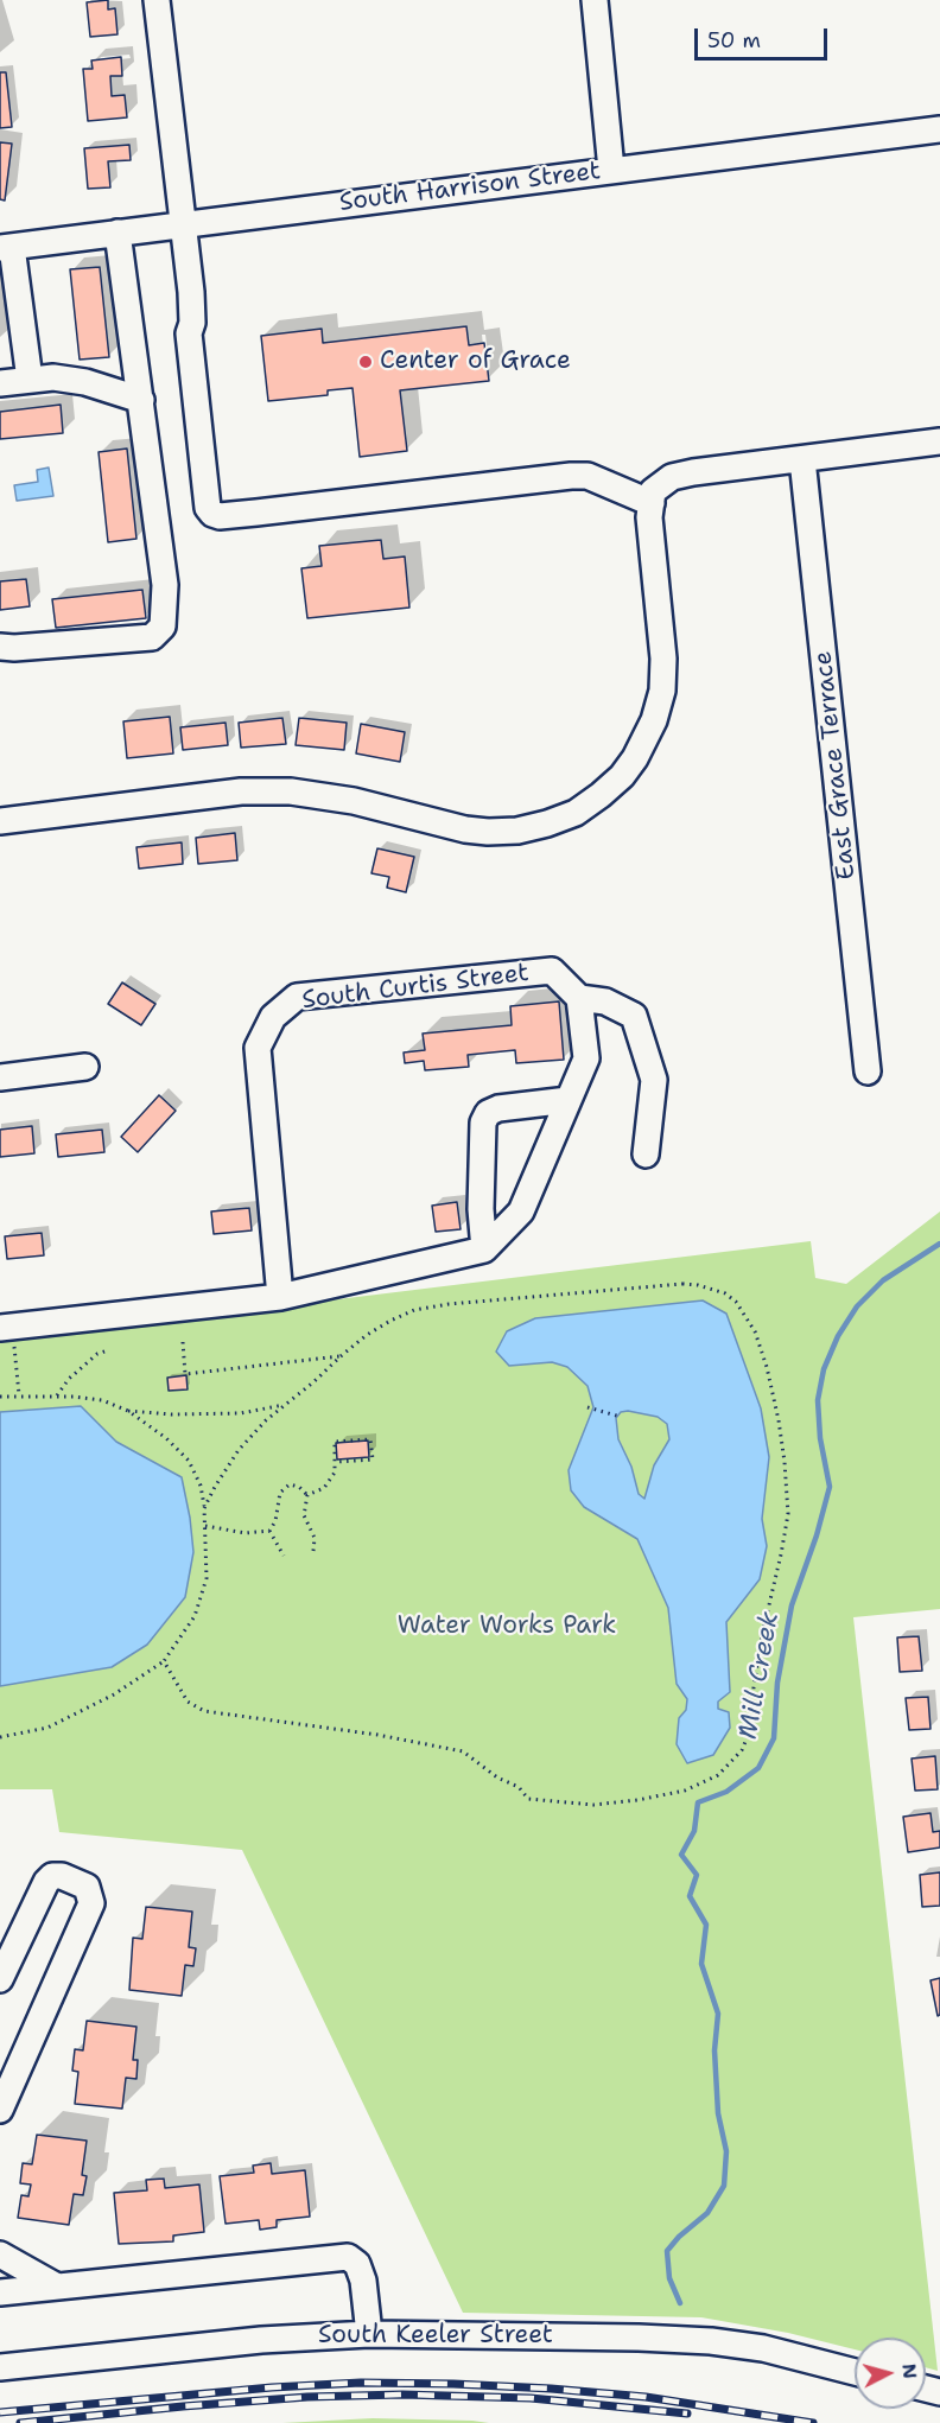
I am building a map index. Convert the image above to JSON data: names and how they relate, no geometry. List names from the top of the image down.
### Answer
{
  "streets": {
    "street": [
      "South Harrison Street",
      "East Grace Terrace",
      "South Curtis Street",
      "South Keeler Street"
    ]
  },
  "water": ["Mill Creek"],
  "parks": ["Water Works Park"],
  "places": ["Center of Grace"],
  "scale_bar": "50 m",
  "north": "right"
}
